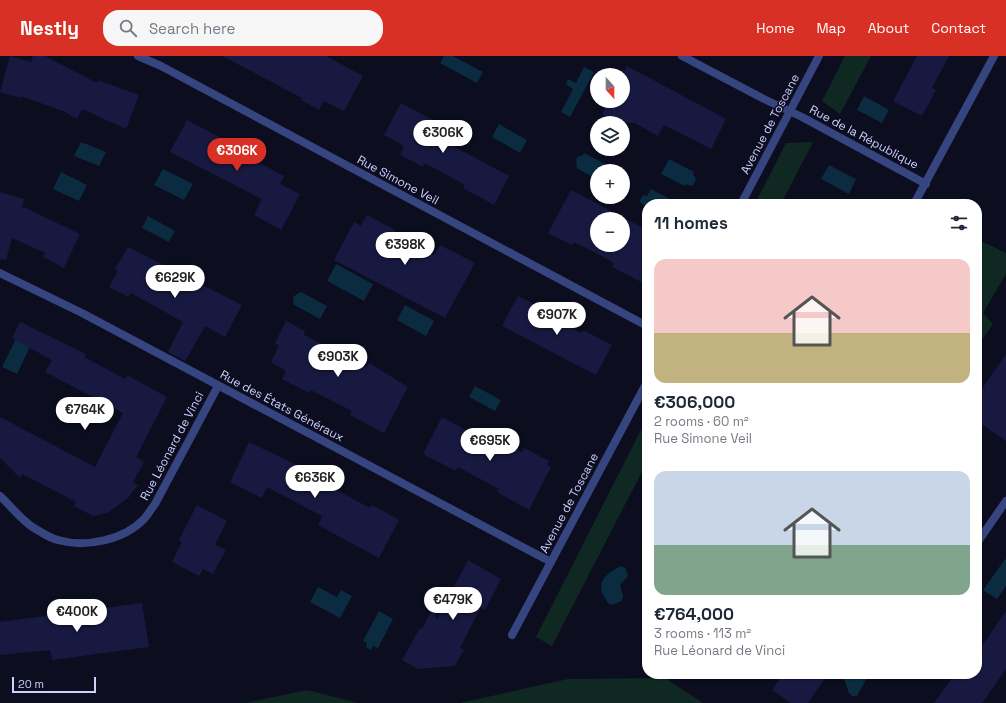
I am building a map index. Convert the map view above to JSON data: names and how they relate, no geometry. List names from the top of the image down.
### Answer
{
  "streets": {
    "street": [
      "Avenue de Toscane",
      "Rue de la République",
      "Rue Simone Veil",
      "Rue des États Généraux",
      "Rue Léonard de Vinci"
    ]
  },
  "crossings": [
    ["Avenue de Toscane", "Rue de la République"],
    ["Avenue de Toscane", "Rue des États Généraux"],
    ["Rue des États Généraux", "Rue Léonard de Vinci"]
  ],
  "scale_bar": "20 m",
  "north": "bottom",
  "page": {
    "header": "Nestly",
    "search": "Search here",
    "nav": [
      "Home",
      "Map",
      "About",
      "Contact"
    ],
    "map_buttons": ["+", "−"],
    "price": [
      "€306K",
      "€306K",
      "€398K",
      "€629K",
      "€907K",
      "€903K",
      "€764K",
      "€695K",
      "€636K",
      "€479K",
      "€400K"
    ],
    "heading": "11 homes",
    "list": [
      {
        "name": "€306,000",
        "note": "2 rooms · 60 m² · Rue Simone Veil"
      },
      {
        "name": "€764,000",
        "note": "3 rooms · 113 m² · Rue Léonard de Vinci"
      }
    ],
    "scale": "20 m"
  }
}
